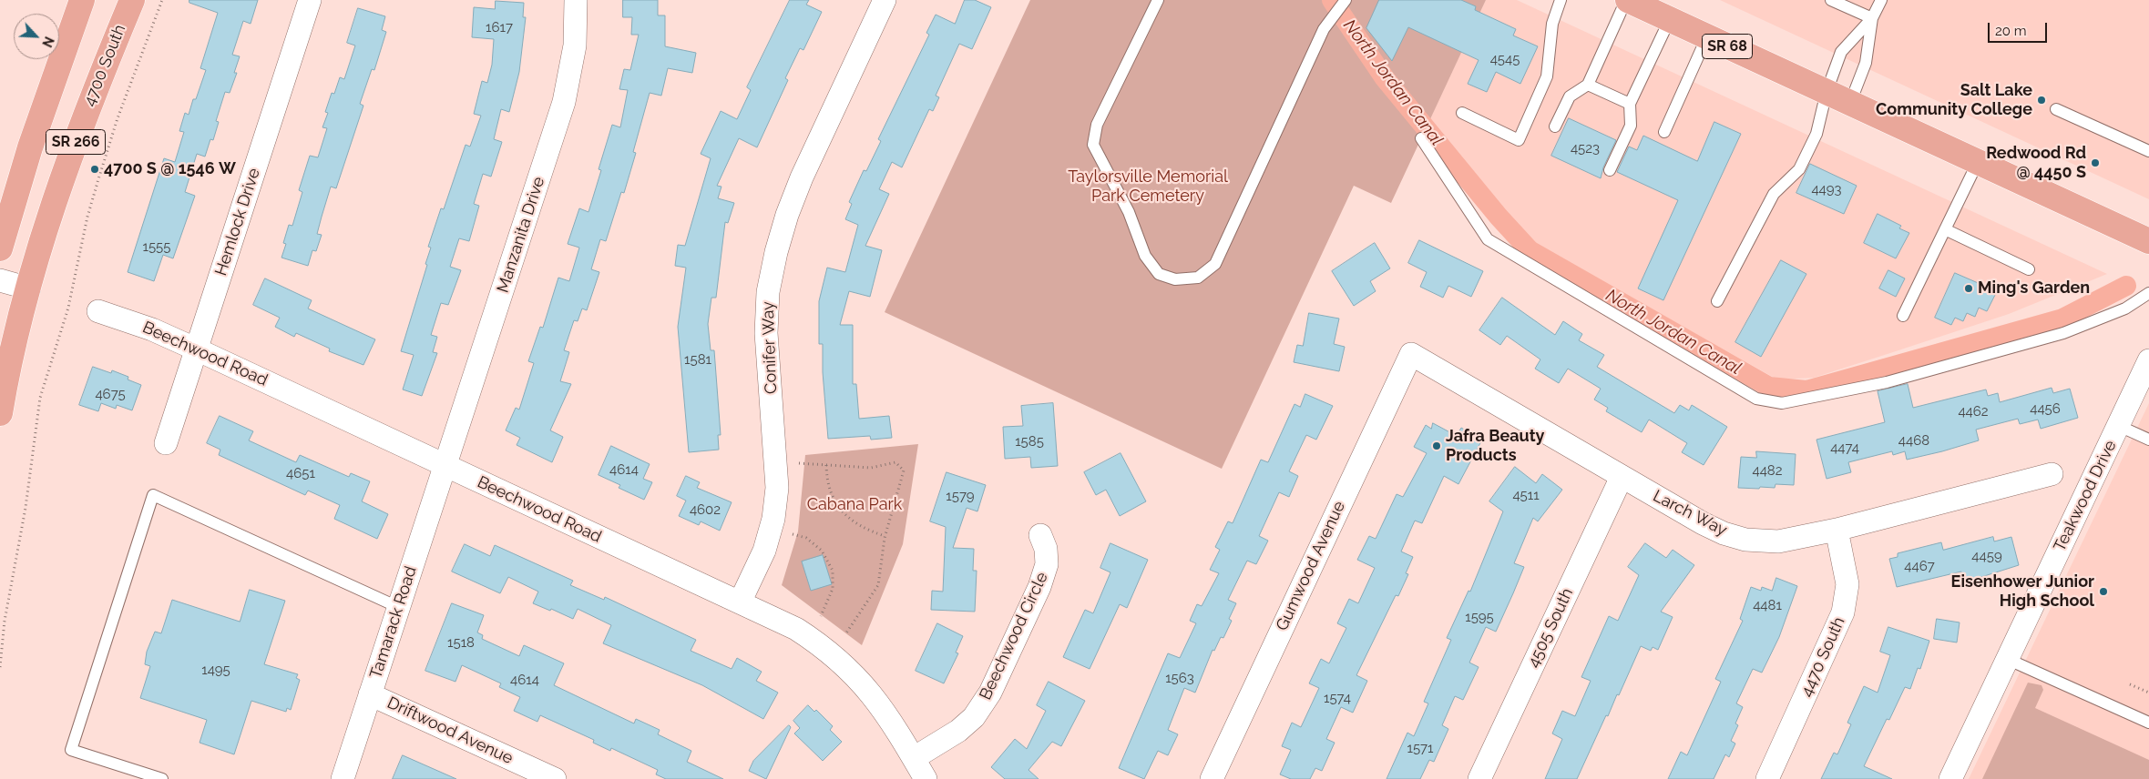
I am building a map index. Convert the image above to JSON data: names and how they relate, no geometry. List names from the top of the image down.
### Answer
{
  "streets": {
    "main road": ["SR 68", "4700 South", "SR 266"],
    "street": [
      "Hemlock Drive",
      "Manzanita Drive",
      "Conifer Way",
      "Beechwood Road",
      "Teakwood Drive",
      "Larch Way",
      "Gumwood Avenue",
      "Tamarack Road",
      "4505 South",
      "Beechwood Circle",
      "4470 South",
      "Driftwood Avenue"
    ]
  },
  "crossings": [
    ["4700 South", "SR 266"],
    ["Hemlock Drive", "Beechwood Road"],
    ["Manzanita Drive", "Beechwood Road"],
    ["Manzanita Drive", "Tamarack Road"],
    ["Conifer Way", "Beechwood Road"],
    ["Beechwood Road", "Tamarack Road"],
    ["Beechwood Road", "Beechwood Circle"],
    ["Larch Way", "Gumwood Avenue"],
    ["Larch Way", "4505 South"],
    ["Larch Way", "4470 South"],
    ["Tamarack Road", "Driftwood Avenue"]
  ],
  "water": ["North Jordan Canal"],
  "parks": ["Taylorsville Memorial Park Cemetery", "Cabana Park"],
  "places": [
    "Salt Lake Community College",
    "Redwood Rd @ 4450 S",
    "4700 S @ 1546 W",
    "Ming's Garden",
    "Jafra Beauty Products",
    "Eisenhower Junior High School"
  ],
  "house_numbers": [
    "1617",
    "4545",
    "4523",
    "4493",
    "1555",
    "1581",
    "4675",
    "4456",
    "4462",
    "4468",
    "1585",
    "4474",
    "4614",
    "4482",
    "4651",
    "4511",
    "1579",
    "4602",
    "4459",
    "4467",
    "4481",
    "1595",
    "1518",
    "1495",
    "1563",
    "4614",
    "1574",
    "1571"
  ],
  "scale_bar": "20 m",
  "north": "bottom right"
}
